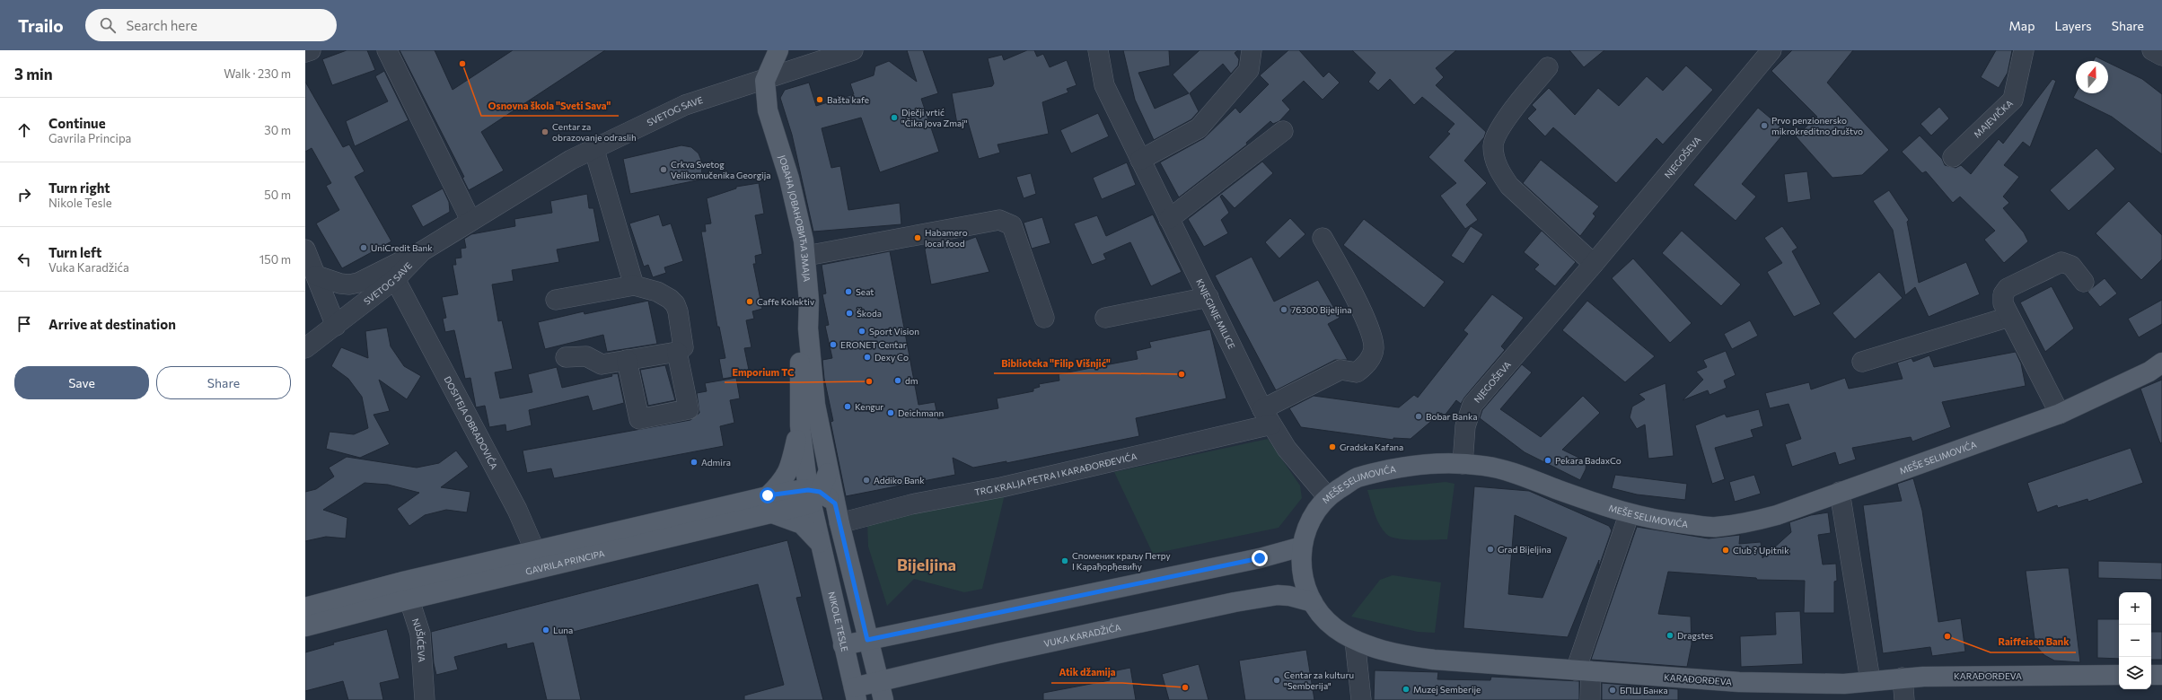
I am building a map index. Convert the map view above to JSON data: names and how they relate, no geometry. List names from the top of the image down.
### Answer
{
  "streets": {
    "main road": [
      "ЈОВАНА ЈОВАНОВИЋА ЗМАЈА",
      "MEŠE SELIMOVIĆA",
      "GAVRILA PRINCIPA",
      "NIKOLE TESLE",
      "VUKA KARADŽIĆA",
      "KARAĐORĐEVA"
    ],
    "street": [
      "SVETOG SAVE",
      "MAJEVIČKA",
      "NJEGOŠEVA",
      "KNJEGINJE MILICE",
      "DOSITEJA OBRADOVIĆA",
      "TRG KRALJA PETRA I KARAĐORĐEVIĆA",
      "NUŠIĆEVA"
    ]
  },
  "crossings": [
    ["SVETOG SAVE", "ЈОВАНА ЈОВАНОВИЋА ЗМАЈА"],
    ["SVETOG SAVE", "DOSITEJA OBRADOVIĆA"],
    ["NJEGOŠEVA", "MEŠE SELIMOVIĆA"],
    ["KNJEGINJE MILICE", "MEŠE SELIMOVIĆA"],
    ["KNJEGINJE MILICE", "TRG KRALJA PETRA I KARAĐORĐEVIĆA"],
    ["DOSITEJA OBRADOVIĆA", "GAVRILA PRINCIPA"],
    ["MEŠE SELIMOVIĆA", "KARAĐORĐEVA"],
    ["GAVRILA PRINCIPA", "NIKOLE TESLE"],
    ["GAVRILA PRINCIPA", "NUŠIĆEVA"],
    ["NIKOLE TESLE", "VUKA KARADŽIĆA"],
    ["VUKA KARADŽIĆA", "KARAĐORĐEVA"]
  ],
  "districts": ["Bijeljina"],
  "places": [
    "Osnovna škola \"Sveti Sava\"",
    "Bašta kafe",
    "Dječji vrtić \"Čika Jova Zmaj\"",
    "Prvo penzionersko mikrokreditno društvo",
    "Centar za obrazovanje odraslih",
    "Crkva Svetog Velikomučenika Georgija",
    "Habamero local food",
    "UniCredit Bank",
    "Seat",
    "Caffe Kolektiv",
    "76300 Bijeljina",
    "Škoda",
    "Sport Vision",
    "ERONET Centar",
    "Dexy Co",
    "Biblioteka \"Filip Višnjić\"",
    "dm",
    "Emporium TC",
    "Kengur",
    "Deichmann",
    "Bobar Banka",
    "Gradska Kafana",
    "Pekara BadaxCo",
    "Admira",
    "Addiko Bank",
    "Grad Bijeljina",
    "Club ? Upitnik",
    "Споменик краљу Петру I Карађорђевићу",
    "Luna",
    "Dragstes",
    "Raiffeisen Bank",
    "Centar za kulturu \"Semberija\"",
    "Atik džamija",
    "Muzej Semberije",
    "БПШ Банка"
  ],
  "north": "top",
  "page": {
    "header": "Trailo",
    "search": "Search here",
    "nav": ["Map", "Layers", "Share"],
    "heading": ["3 min", "Walk · 230 m"],
    "list": [
      ["Continue", "Gavrila Principa", "30 m"],
      ["Turn right", "Nikole Tesle", "50 m"],
      ["Turn left", "Vuka Karadžića", "150 m"],
      "Arrive at destination"
    ],
    "buttons": ["Save", "Share"],
    "map_buttons": ["+", "−"]
  }
}
